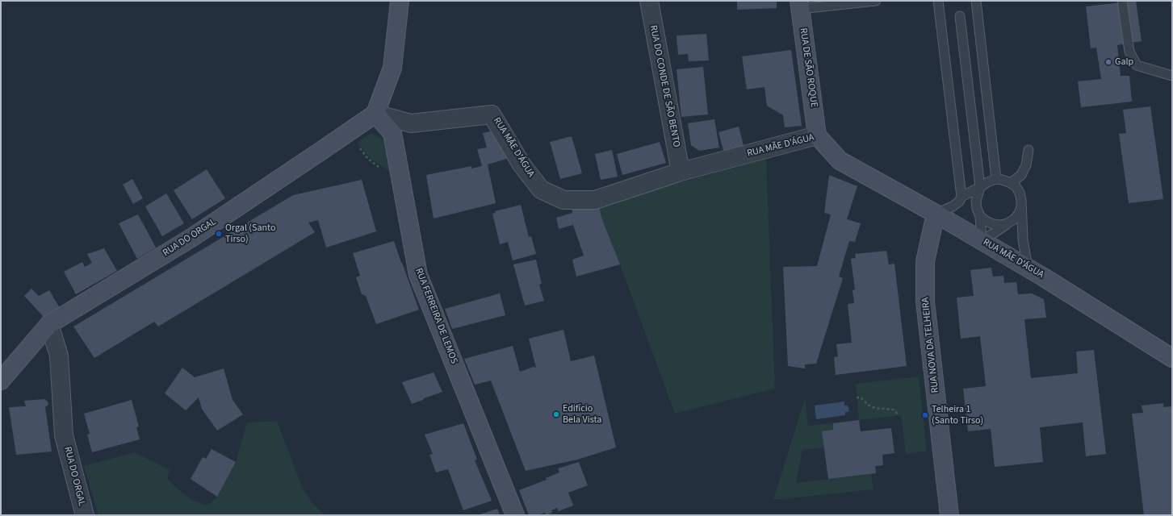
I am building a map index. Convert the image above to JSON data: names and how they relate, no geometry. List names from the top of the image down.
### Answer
{
  "streets": {
    "street": [
      "RUA DE SÃO ROQUE",
      "RUA DO CONDE DE SÃO BENTO",
      "RUA MÃE D'ÁGUA",
      "RUA DO ORGAL",
      "RUA FERREIRA DE LEMOS",
      "RUA NOVA DA TELHEIRA"
    ]
  },
  "crossings": [
    ["RUA DE SÃO ROQUE", "RUA MÃE D'ÁGUA"],
    ["RUA DO CONDE DE SÃO BENTO", "RUA MÃE D'ÁGUA"],
    ["RUA MÃE D'ÁGUA", "RUA DO ORGAL"],
    ["RUA MÃE D'ÁGUA", "RUA FERREIRA DE LEMOS"],
    ["RUA MÃE D'ÁGUA", "RUA NOVA DA TELHEIRA"],
    ["RUA DO ORGAL", "RUA FERREIRA DE LEMOS"]
  ],
  "places": [
    "Galp",
    "Orgal (Santo Tirso)",
    "Edifício Bela Vista",
    "Telheira 1 (Santo Tirso)"
  ]
}
